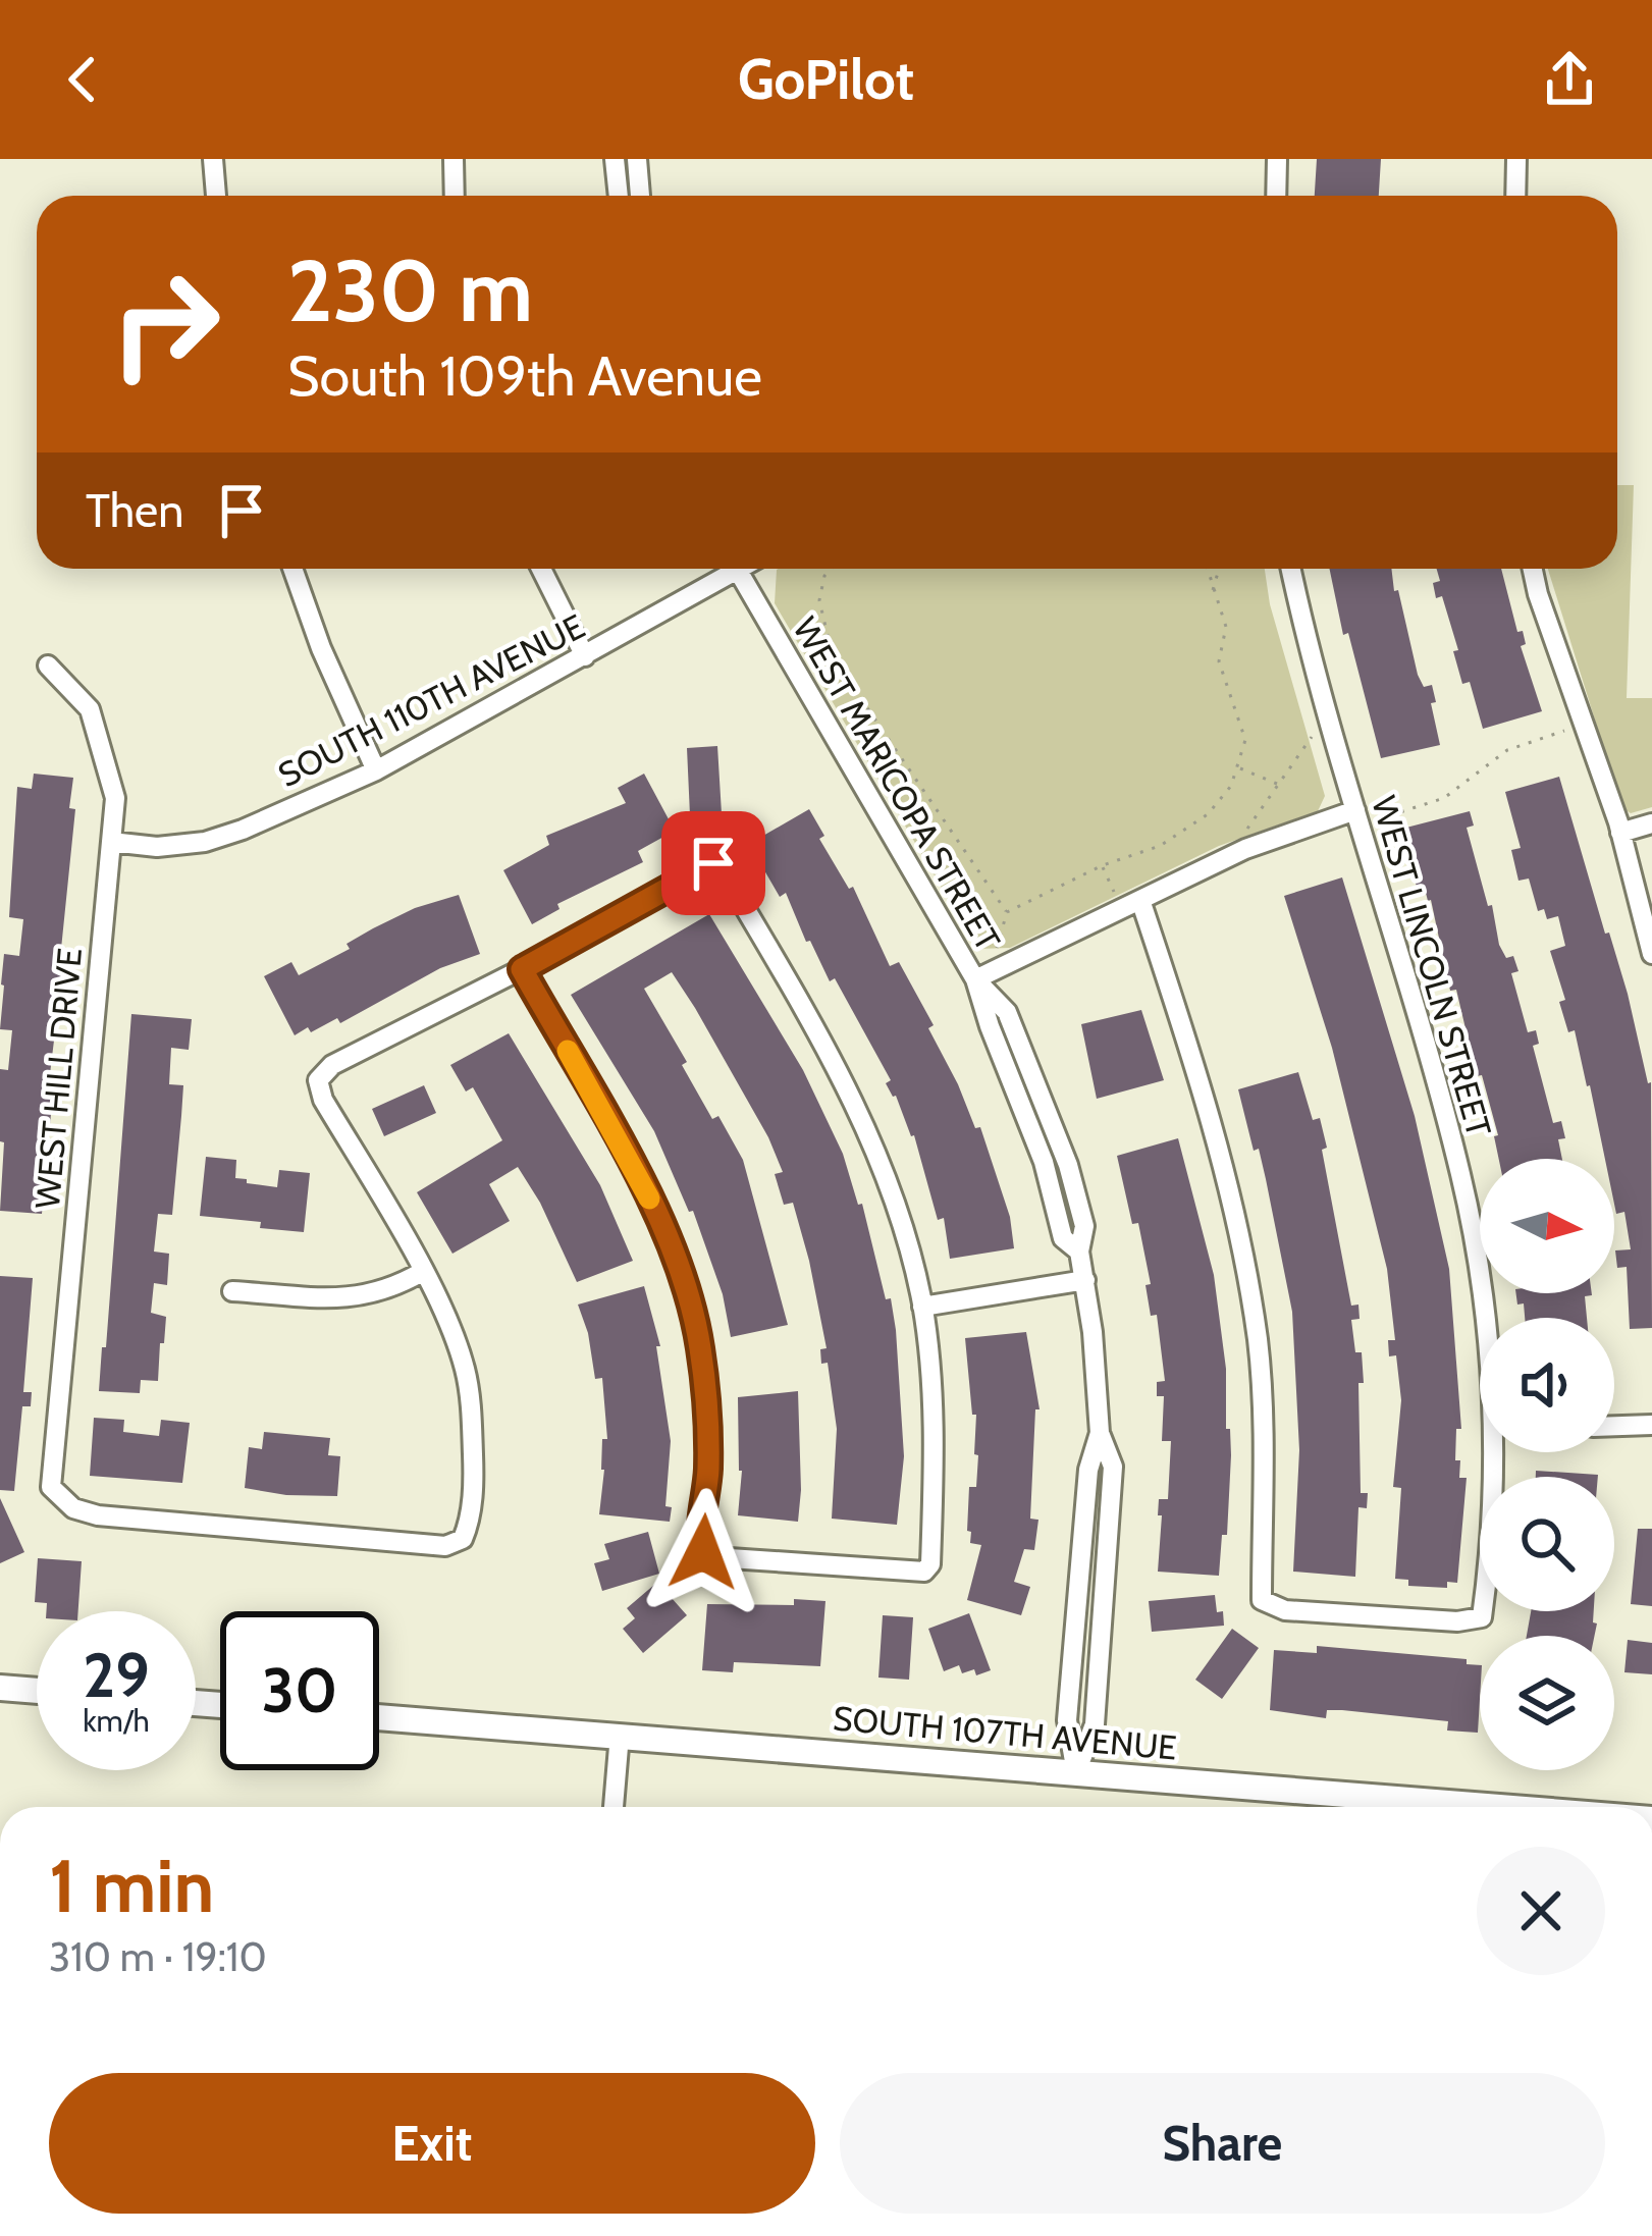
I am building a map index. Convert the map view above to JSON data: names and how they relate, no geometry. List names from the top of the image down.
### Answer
{
  "streets": {
    "main road": ["SOUTH 107TH AVENUE"],
    "street": [
      "SOUTH 110TH AVENUE",
      "WEST MARICOPA STREET",
      "WEST LINCOLN STREET",
      "WEST HILL DRIVE"
    ]
  },
  "crossings": [
    ["SOUTH 110TH AVENUE", "WEST HILL DRIVE"],
    ["WEST MARICOPA STREET", "SOUTH 107TH AVENUE"]
  ],
  "north": "right",
  "page": {
    "header": "GoPilot",
    "turn": ["230 m", "South 109th Avenue"],
    "then": "Then",
    "speed": "29 km/h",
    "limit": "30",
    "heading": ["1 min", "310 m · 19:10"],
    "buttons": ["Exit", "Share"]
  }
}
